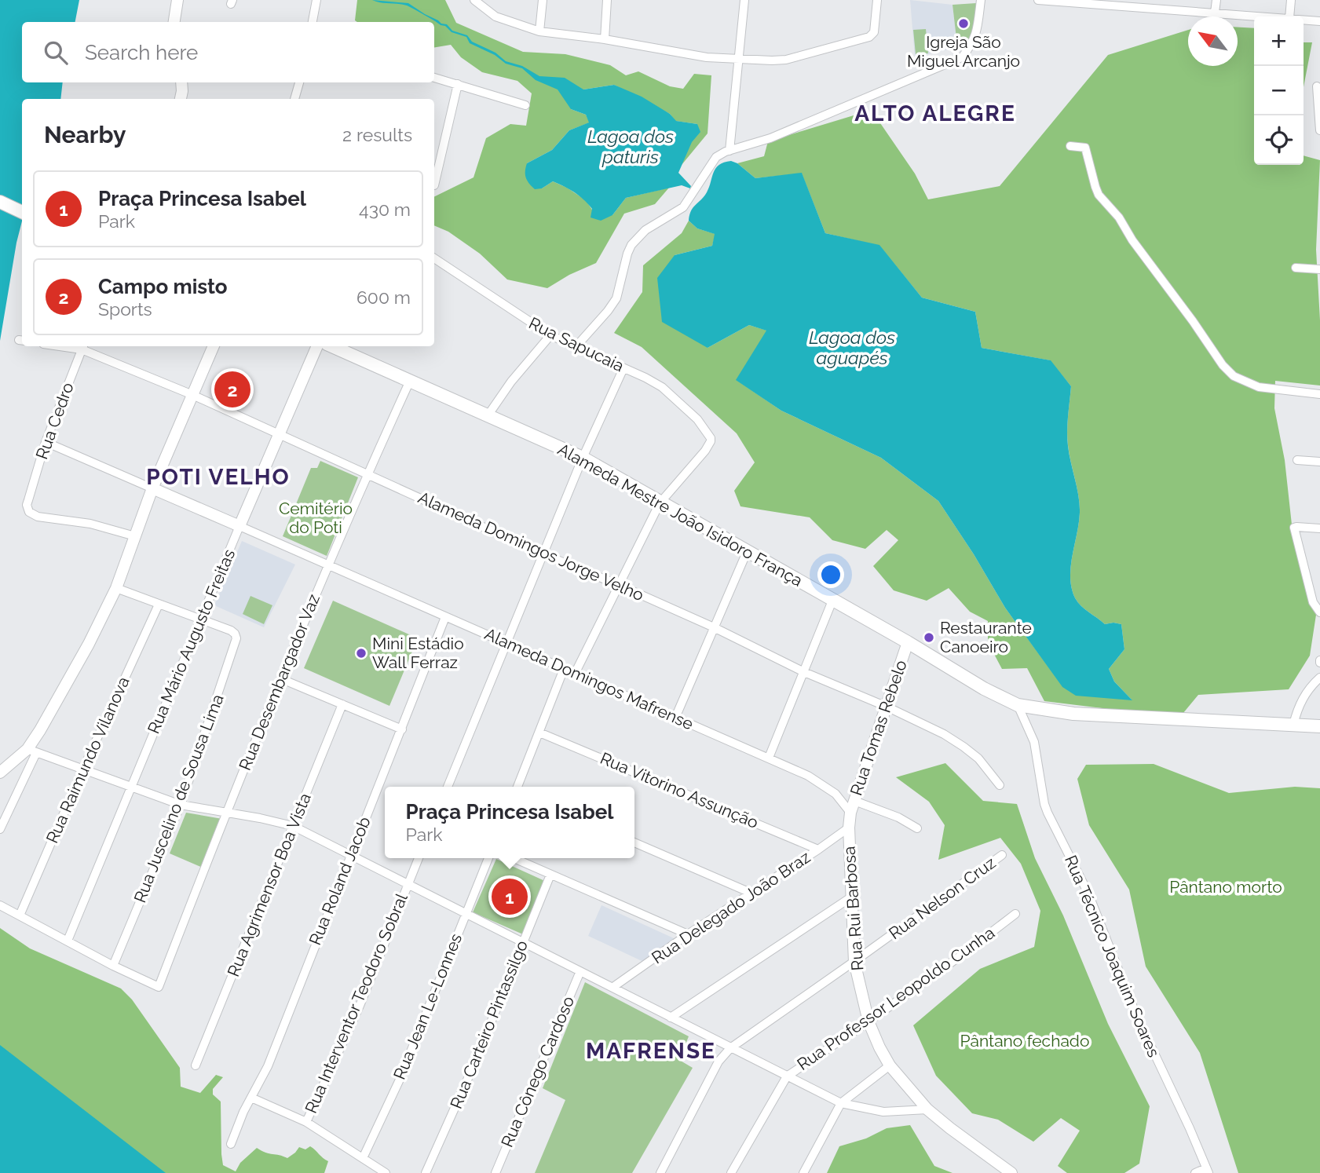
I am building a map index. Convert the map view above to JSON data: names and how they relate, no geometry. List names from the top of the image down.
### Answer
{
  "streets": {
    "main road": ["Alameda Mestre João Isidoro França"],
    "street": [
      "Rua Sapucaia",
      "Rua Cedro",
      "Alameda Domingos Jorge Velho",
      "Rua Mário Augusto Freitas",
      "Alameda Domingos Mafrense",
      "Rua Desembargador Vaz",
      "Rua Tomas Rebelo",
      "Rua Raimundo Vilanova",
      "Rua Vitorino Assunção",
      "Rua Juscelino de Sousa Lima",
      "Rua Roland Jacob",
      "Rua Agrimensor Boa Vista",
      "Rua Nelson Cruz",
      "Rua Delegado João Braz",
      "Rua Rui Barbosa",
      "Rua Técnico Joaquim Soares",
      "Rua Professor Leopoldo Cunha",
      "Rua Interventor Teodoro Sobral",
      "Rua Jean Le-Lonnes",
      "Rua Carteiro Pintassilgo",
      "Rua Cônego Cardoso"
    ]
  },
  "crossings": [
    ["Rua Sapucaia", "Alameda Mestre João Isidoro França"],
    ["Rua Cedro", "Alameda Domingos Jorge Velho"],
    ["Rua Cedro", "Alameda Domingos Mafrense"],
    ["Alameda Mestre João Isidoro França", "Rua Desembargador Vaz"],
    ["Alameda Mestre João Isidoro França", "Rua Tomas Rebelo"],
    ["Alameda Mestre João Isidoro França", "Rua Técnico Joaquim Soares"],
    ["Alameda Domingos Jorge Velho", "Rua Mário Augusto Freitas"],
    ["Alameda Domingos Jorge Velho", "Rua Desembargador Vaz"],
    ["Alameda Domingos Jorge Velho", "Rua Tomas Rebelo"],
    ["Rua Mário Augusto Freitas", "Alameda Domingos Mafrense"],
    ["Rua Mário Augusto Freitas", "Rua Juscelino de Sousa Lima"],
    ["Alameda Domingos Mafrense", "Rua Desembargador Vaz"],
    ["Alameda Domingos Mafrense", "Rua Tomas Rebelo"],
    ["Alameda Domingos Mafrense", "Rua Roland Jacob"],
    ["Alameda Domingos Mafrense", "Rua Rui Barbosa"],
    ["Rua Desembargador Vaz", "Rua Juscelino de Sousa Lima"],
    ["Rua Tomas Rebelo", "Rua Rui Barbosa"],
    ["Rua Vitorino Assunção", "Rua Delegado João Braz"],
    ["Rua Nelson Cruz", "Rua Rui Barbosa"],
    ["Rua Delegado João Braz", "Rua Rui Barbosa"],
    ["Rua Rui Barbosa", "Rua Professor Leopoldo Cunha"]
  ],
  "districts": ["ALTO ALEGRE", "POTI VELHO", "MAFRENSE"],
  "water": ["Lagoa dos paturis", "Lagoa dos aguapés"],
  "parks": ["Cemitério do Poti", "Pântano morto", "Pântano fechado"],
  "places": ["Igreja São Miguel Arcanjo", "Restaurante Canoeiro", "Mini Estádio Wall Ferraz"],
  "north": "top left",
  "page": {
    "map_buttons": ["+", "−"],
    "search": "Search here",
    "heading": ["Nearby", "2 results"],
    "list": [
      {
        "mark": "1",
        "name": "Praça Princesa Isabel",
        "note": "Park",
        "value": "430 m"
      },
      {
        "mark": "2",
        "name": "Campo misto",
        "note": "Sports",
        "value": "600 m"
      }
    ],
    "pins": ["2", "1"],
    "popup": ["Praça Princesa Isabel", "Park"]
  }
}
